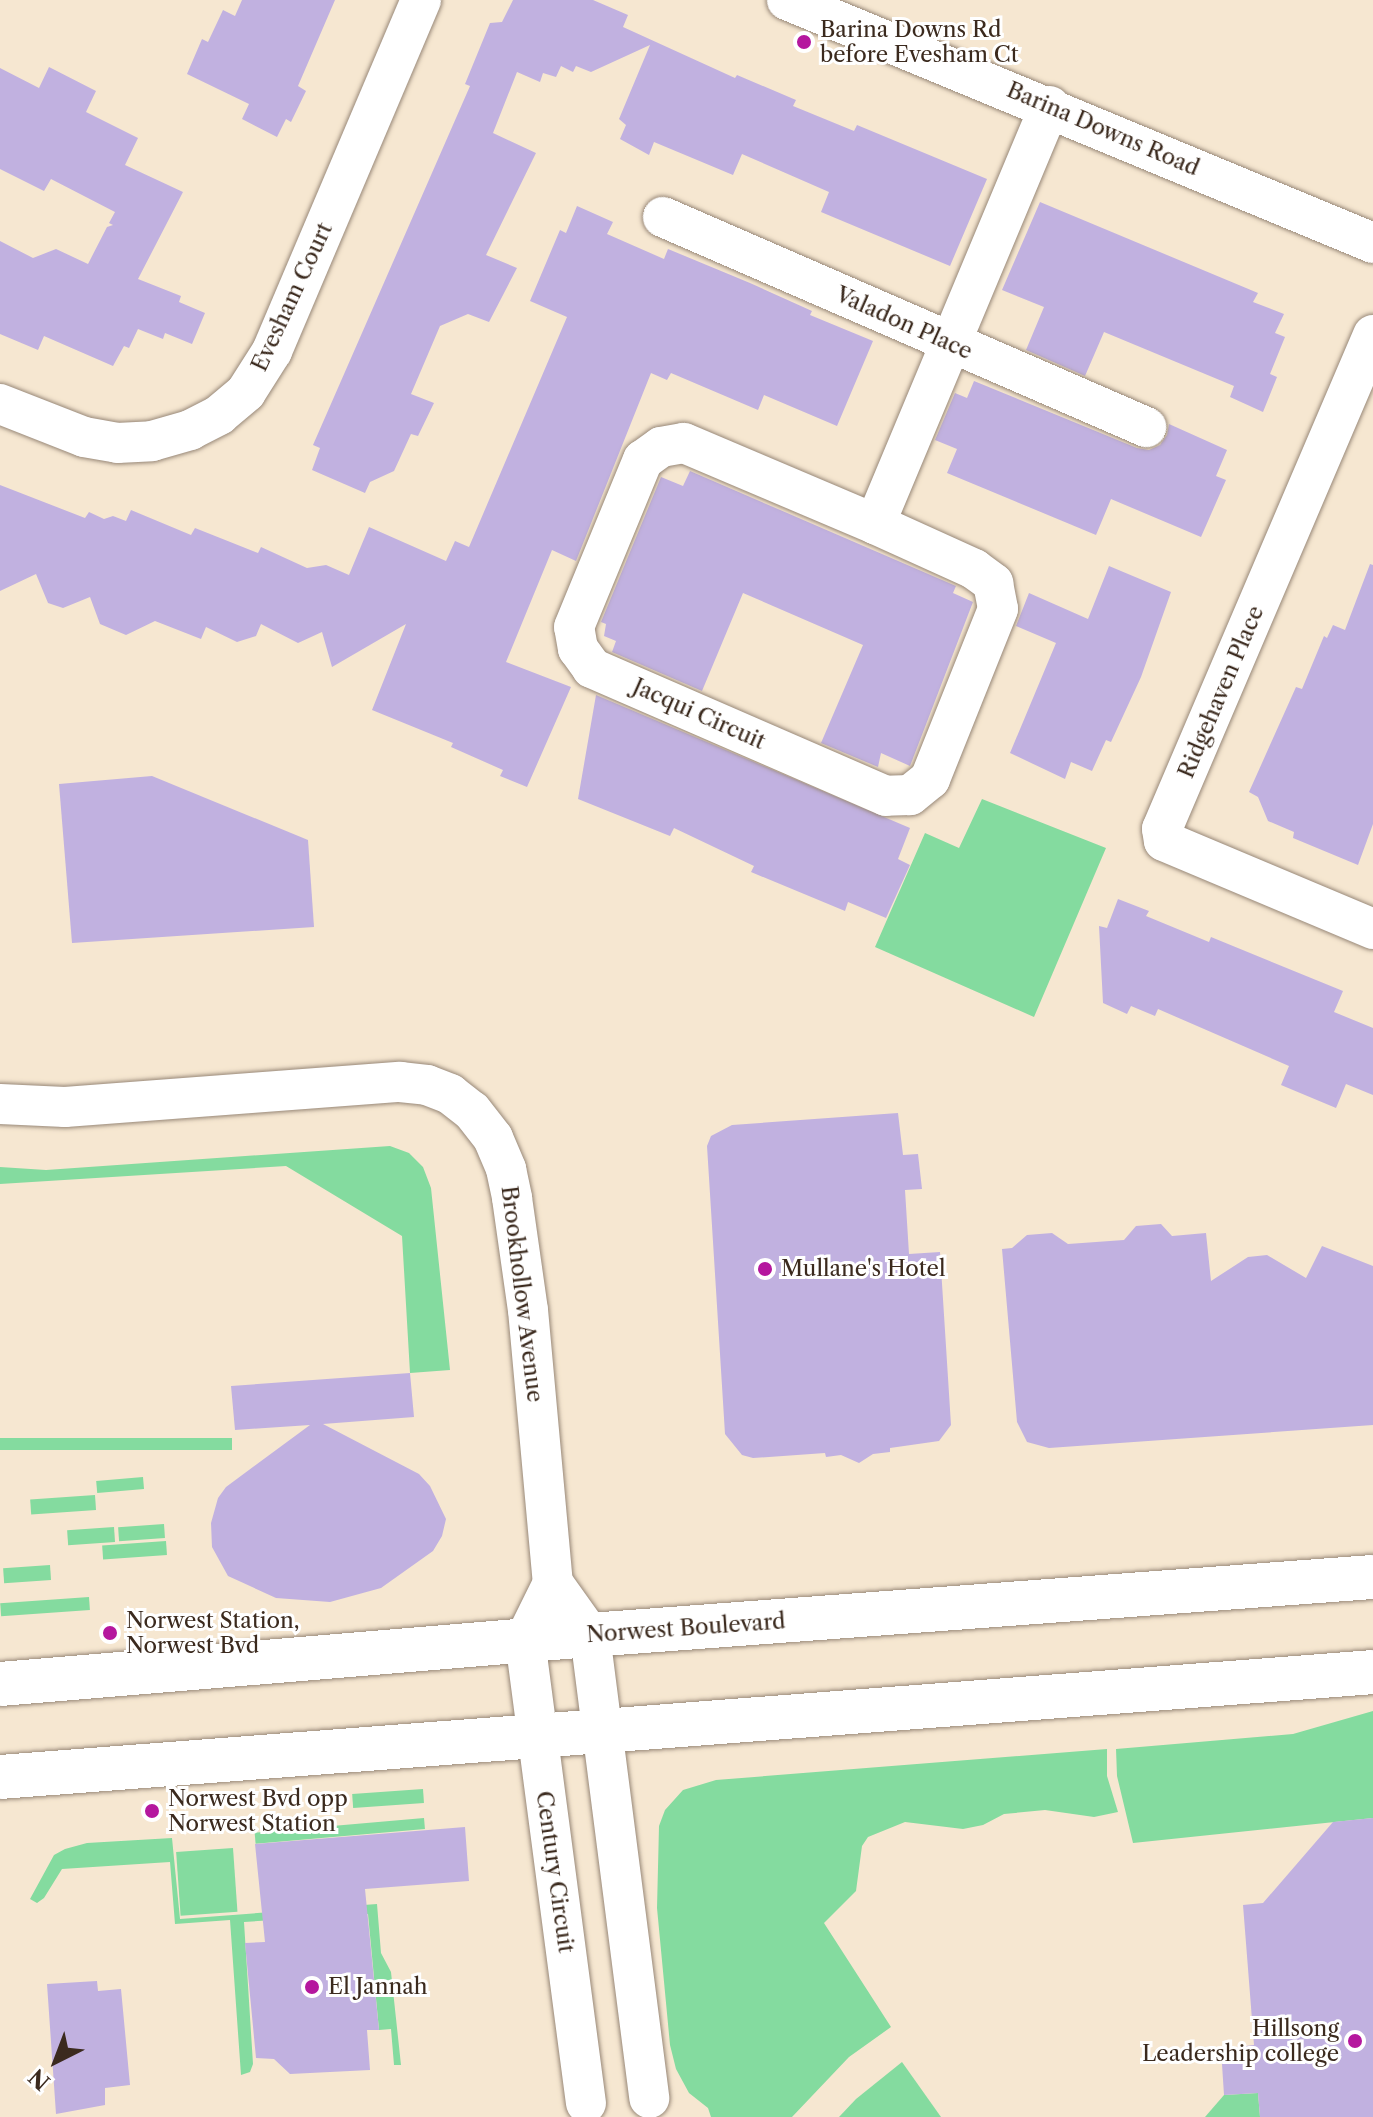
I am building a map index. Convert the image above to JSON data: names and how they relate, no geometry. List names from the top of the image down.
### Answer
{
  "streets": {
    "main road": ["Norwest Boulevard"],
    "street": [
      "Barina Downs Road",
      "Evesham Court",
      "Valadon Place",
      "Ridgehaven Place",
      "Jacqui Circuit",
      "Brookhollow Avenue",
      "Century Circuit"
    ]
  },
  "crossings": [
    ["Norwest Boulevard", "Century Circuit"]
  ],
  "places": [
    "Barina Downs Rd before Evesham Ct",
    "Mullane's Hotel",
    "Norwest Station, Norwest Bvd",
    "Norwest Bvd opp Norwest Station",
    "El Jannah",
    "Hillsong Leadership college"
  ],
  "north": "bottom left"
}
